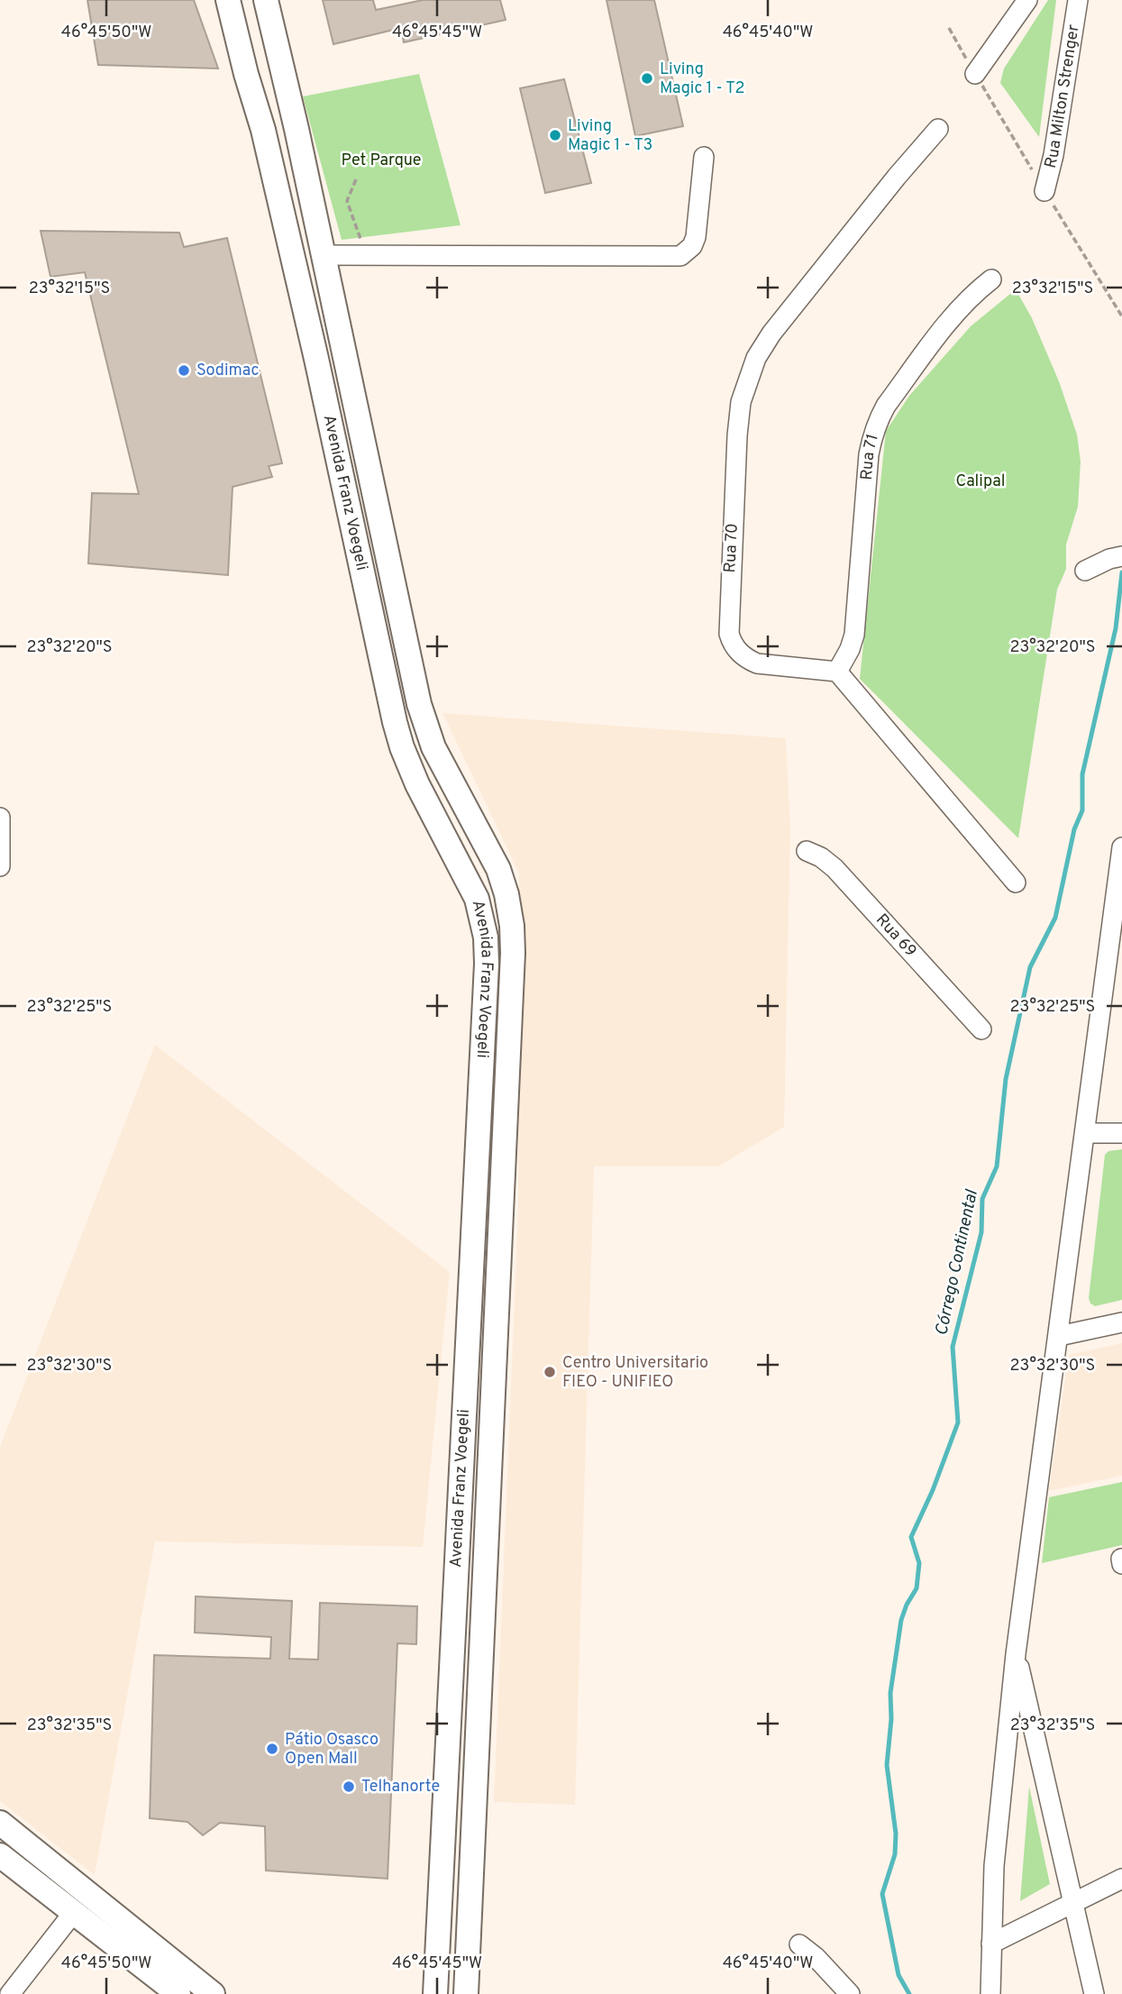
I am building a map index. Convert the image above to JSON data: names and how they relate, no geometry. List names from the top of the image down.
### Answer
{
  "streets": {
    "main road": ["Avenida Franz Voegeli"],
    "street": [
      "Rua Milton Strenger",
      "Rua 71",
      "Rua 70",
      "Rua 69"
    ]
  },
  "crossings": [
    ["Rua 71", "Rua 70"]
  ],
  "water": ["Córrego Continental"],
  "parks": ["Pet Parque", "Calipal"],
  "places": [
    "Living Magic 1 - T2",
    "Living Magic 1 - T3",
    "Sodimac",
    "Centro Universitario FIEO - UNIFIEO",
    "Pátio Osasco Open Mall",
    "Telhanorte"
  ],
  "coordinates": [
    "46°45'50\"W",
    "46°45'45\"W",
    "46°45'40\"W",
    "23°32'15\"S",
    "23°32'20\"S",
    "23°32'25\"S",
    "23°32'30\"S",
    "23°32'35\"S"
  ]
}
